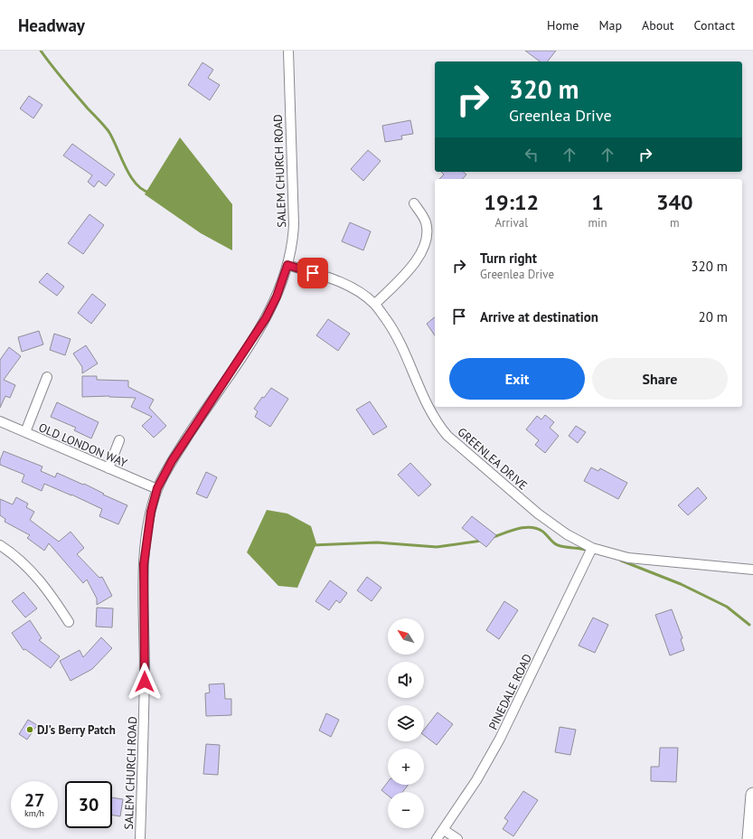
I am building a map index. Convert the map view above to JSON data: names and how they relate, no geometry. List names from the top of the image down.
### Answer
{
  "streets": {
    "street": [
      "SALEM CHURCH ROAD",
      "OLD LONDON WAY",
      "GREENLEA DRIVE",
      "PINEDALE ROAD"
    ]
  },
  "crossings": [
    ["SALEM CHURCH ROAD", "OLD LONDON WAY"],
    ["SALEM CHURCH ROAD", "GREENLEA DRIVE"],
    ["GREENLEA DRIVE", "PINEDALE ROAD"]
  ],
  "places": ["DJ's Berry Patch"],
  "north": "top left",
  "page": {
    "header": "Headway",
    "nav": [
      "Home",
      "Map",
      "About",
      "Contact"
    ],
    "turn": ["320 m", "Greenlea Drive"],
    "eta": [
      "19:12",
      "Arrival",
      "1",
      "min",
      "340",
      "m"
    ],
    "list": [
      {
        "name": "Turn right",
        "note": "Greenlea Drive",
        "value": "320 m"
      },
      {
        "name": "Arrive at destination",
        "value": "20 m"
      }
    ],
    "buttons": ["Exit", "Share"],
    "map_buttons": ["+", "−"],
    "speed": "27 km/h",
    "limit": "30"
  }
}
